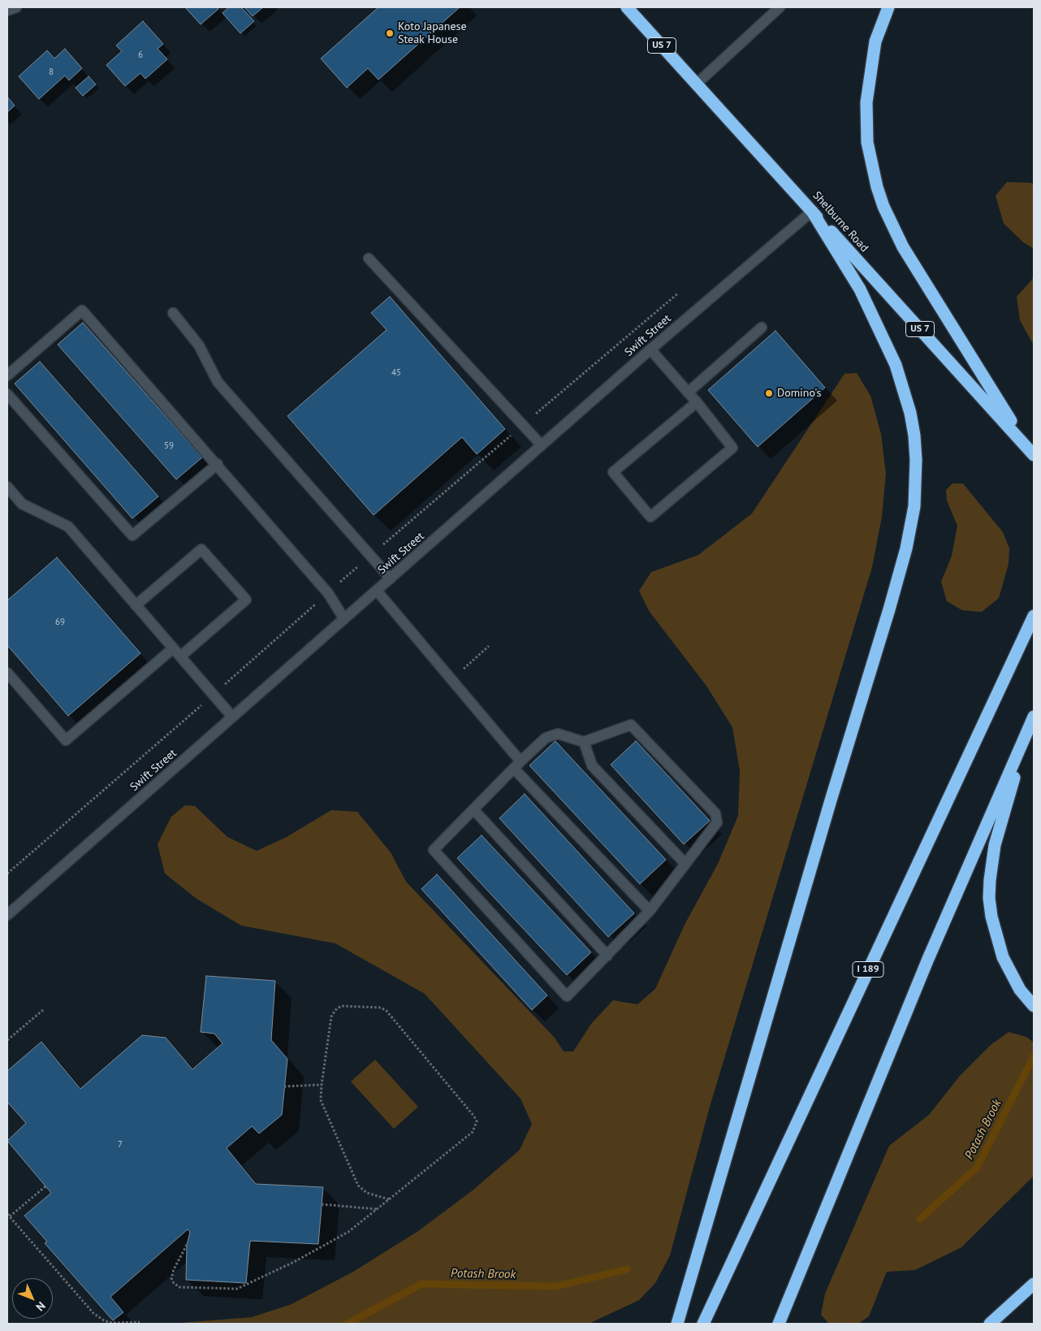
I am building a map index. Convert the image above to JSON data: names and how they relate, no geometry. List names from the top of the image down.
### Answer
{
  "streets": {
    "highway": ["US 7", "Shelburne Road", "I 189"],
    "street": ["Swift Street"]
  },
  "crossings": [
    ["Shelburne Road", "Swift Street"]
  ],
  "water": ["Potash Brook"],
  "places": ["Koto Japanese Steak House", "Domino's"],
  "house_numbers": [
    "6",
    "8",
    "45",
    "59",
    "69",
    "7"
  ],
  "north": "bottom right"
}
